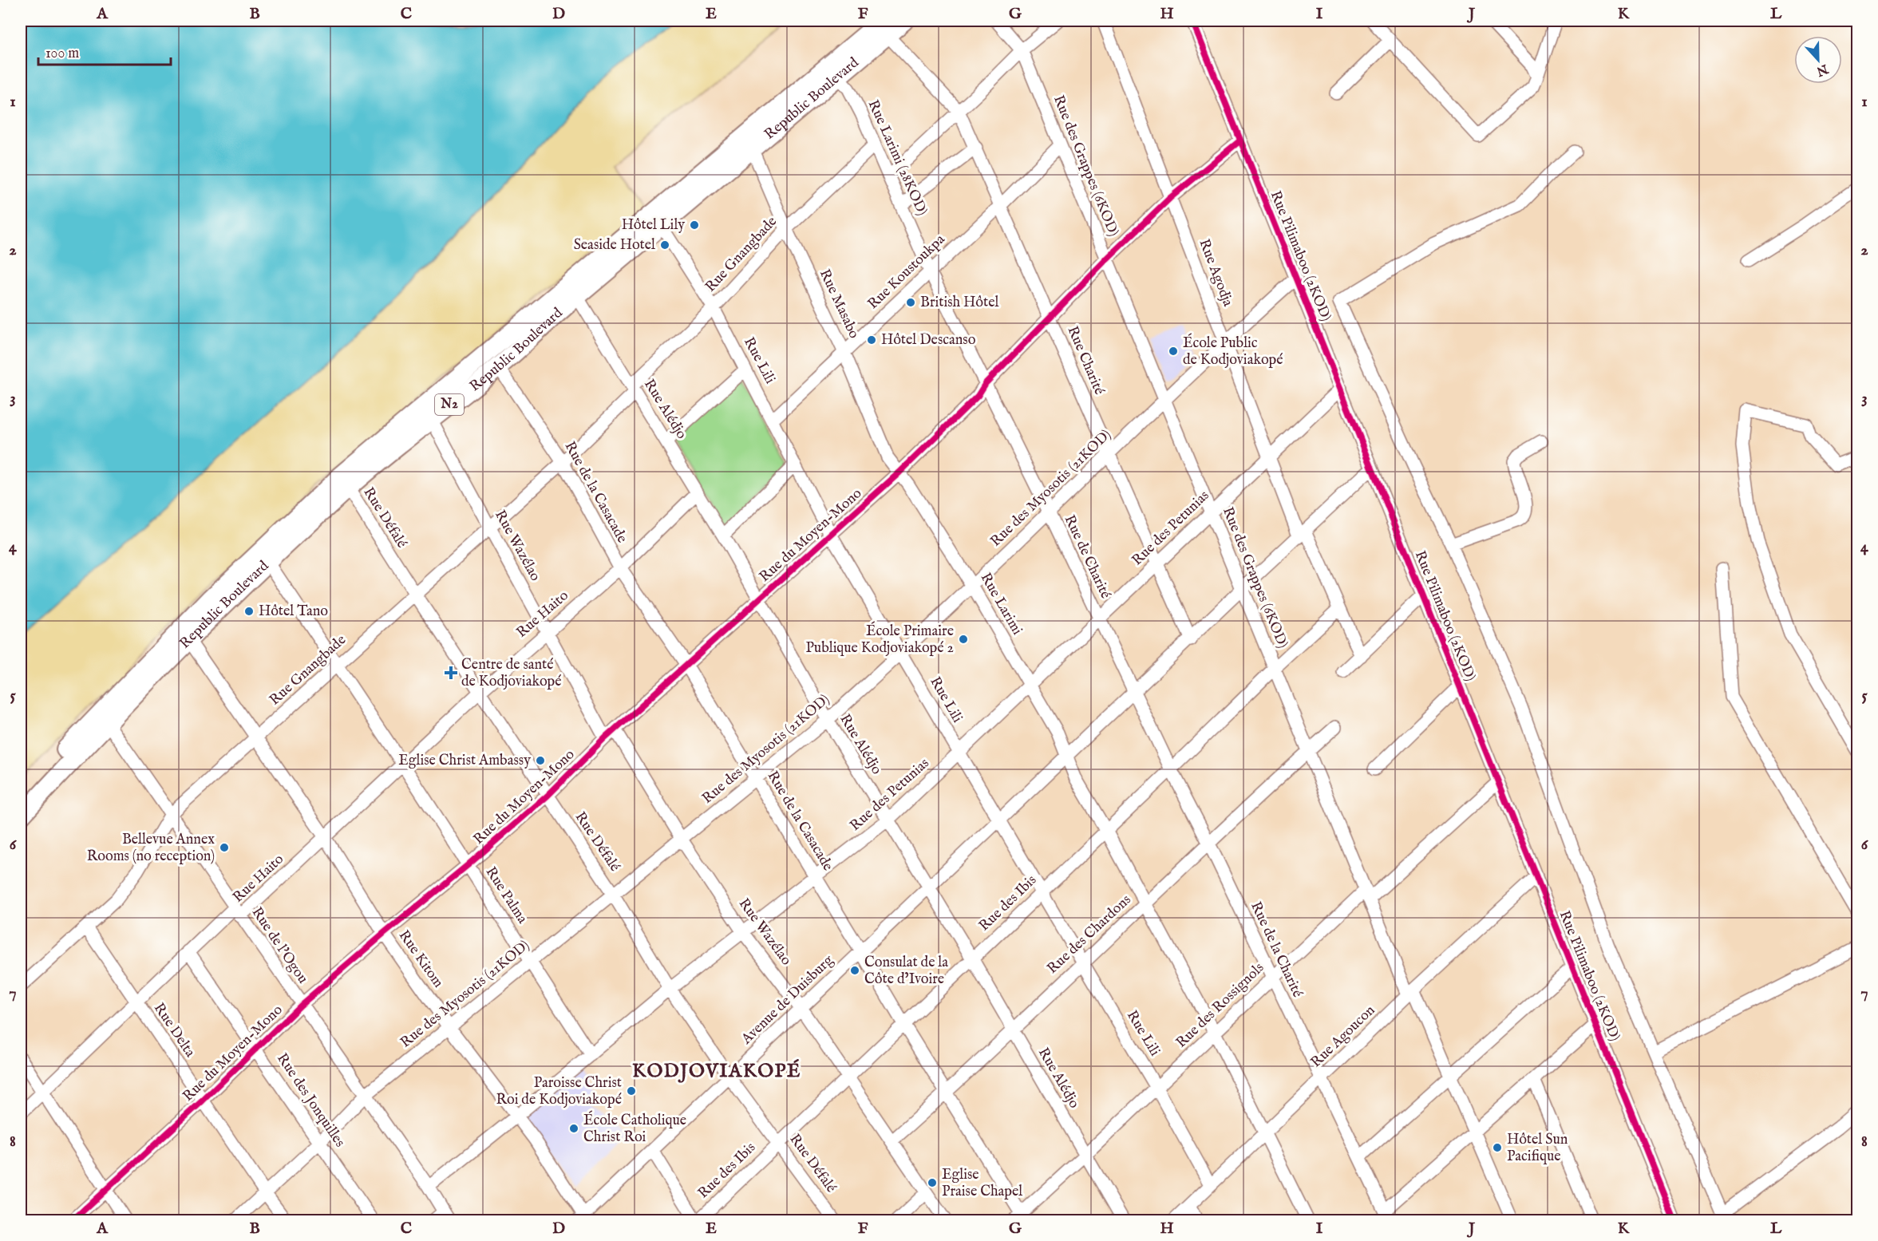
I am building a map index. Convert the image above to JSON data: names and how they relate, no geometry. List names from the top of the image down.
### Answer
{
  "streets": {
    "highway": ["Republic Boulevard", "N2"],
    "street": [
      "Rue Larimi (28KOD)",
      "Rue des Grappes (6KOD)",
      "Rue Gnangbade",
      "Rue Pilimaboo (2KOD)",
      "Rue Koustoukpa",
      "Rue Agodja",
      "Rue Masabo",
      "Rue Lili",
      "Rue Charité",
      "Rue Alédjo",
      "Rue des Myosotis (21KOD)",
      "Rue de la Casacade",
      "Rue Défalé",
      "Rue des Petunias",
      "Rue du Moyen-Mono",
      "Rue Wazélao",
      "Rue de Charité",
      "Rue Larimi",
      "Rue Haito",
      "Rue Palma",
      "Rue des Ibis",
      "Rue des Chardons",
      "Rue de l'Ogou",
      "Rue de la Charité",
      "Rue Kitom",
      "Avenue de Duisburg",
      "Rue des Rossignols",
      "Rue Delta",
      "Rue Agoucon",
      "Rue des Jonquilles"
    ]
  },
  "crossings": [
    ["Republic Boulevard", "Rue Larimi (28KOD)"],
    ["Republic Boulevard", "Rue Masabo"],
    ["Republic Boulevard", "Rue Lili"],
    ["Republic Boulevard", "Rue Charité"],
    ["Republic Boulevard", "Rue Alédjo"],
    ["Republic Boulevard", "Rue de la Casacade"],
    ["Republic Boulevard", "Rue Défalé"],
    ["Republic Boulevard", "Rue Wazélao"],
    ["Republic Boulevard", "Rue Palma"],
    ["Republic Boulevard", "Rue de l'Ogou"],
    ["Republic Boulevard", "Rue Kitom"],
    ["Rue Larimi (28KOD)", "Rue Gnangbade"],
    ["Rue Larimi (28KOD)", "Rue Koustoukpa"],
    ["Rue Larimi (28KOD)", "Rue du Moyen-Mono"],
    ["Rue Larimi (28KOD)", "Rue de Charité"],
    ["Rue des Grappes (6KOD)", "Rue Koustoukpa"],
    ["Rue des Grappes (6KOD)", "Rue des Myosotis (21KOD)"],
    ["Rue des Grappes (6KOD)", "Rue des Petunias"],
    ["Rue des Grappes (6KOD)", "Rue du Moyen-Mono"],
    ["Rue des Grappes (6KOD)", "Rue des Ibis"],
    ["Rue des Grappes (6KOD)", "Rue des Chardons"],
    ["Rue des Grappes (6KOD)", "Avenue de Duisburg"],
    ["Rue des Grappes (6KOD)", "Rue des Rossignols"],
    ["Rue des Grappes (6KOD)", "Rue Agoucon"],
    ["Rue Gnangbade", "Rue Masabo"],
    ["Rue Gnangbade", "Rue Lili"],
    ["Rue Gnangbade", "Rue Alédjo"],
    ["Rue Gnangbade", "Rue de la Casacade"],
    ["Rue Gnangbade", "Rue Défalé"],
    ["Rue Gnangbade", "Rue Wazélao"],
    ["Rue Gnangbade", "Rue Palma"],
    ["Rue Gnangbade", "Rue de l'Ogou"],
    ["Rue Gnangbade", "Rue Kitom"],
    ["Rue Gnangbade", "Rue Delta"],
    ["Rue Pilimaboo (2KOD)", "Rue des Myosotis (21KOD)"],
    ["Rue Pilimaboo (2KOD)", "Rue des Petunias"],
    ["Rue Pilimaboo (2KOD)", "Rue du Moyen-Mono"],
    ["Rue Pilimaboo (2KOD)", "Avenue de Duisburg"],
    ["Rue Pilimaboo (2KOD)", "Rue des Rossignols"],
    ["Rue Pilimaboo (2KOD)", "Rue Agoucon"],
    ["Rue Koustoukpa", "Rue Masabo"],
    ["Rue Koustoukpa", "Rue Lili"],
    ["Rue Koustoukpa", "Rue Charité"],
    ["Rue Agodja", "Rue des Myosotis (21KOD)"],
    ["Rue Agodja", "Rue des Petunias"],
    ["Rue Agodja", "Rue du Moyen-Mono"],
    ["Rue Agodja", "Rue des Ibis"],
    ["Rue Agodja", "Avenue de Duisburg"],
    ["Rue Masabo", "Rue du Moyen-Mono"],
    ["Rue Masabo", "Rue Larimi"],
    ["Rue Lili", "Rue des Myosotis (21KOD)"],
    ["Rue Lili", "Rue des Petunias"],
    ["Rue Lili", "Rue du Moyen-Mono"],
    ["Rue Lili", "Rue des Ibis"],
    ["Rue Lili", "Rue des Chardons"],
    ["Rue Lili", "Avenue de Duisburg"],
    ["Rue Lili", "Rue des Rossignols"],
    ["Rue Lili", "Rue Agoucon"],
    ["Rue Charité", "Rue des Myosotis (21KOD)"],
    ["Rue Charité", "Rue des Petunias"],
    ["Rue Charité", "Rue du Moyen-Mono"],
    ["Rue Charité", "Avenue de Duisburg"],
    ["Rue Alédjo", "Rue des Myosotis (21KOD)"],
    ["Rue Alédjo", "Rue des Petunias"],
    ["Rue Alédjo", "Rue du Moyen-Mono"],
    ["Rue Alédjo", "Rue Haito"],
    ["Rue Alédjo", "Rue des Ibis"],
    ["Rue Alédjo", "Rue des Chardons"],
    ["Rue Alédjo", "Avenue de Duisburg"],
    ["Rue Alédjo", "Rue des Rossignols"],
    ["Rue des Myosotis (21KOD)", "Rue de la Casacade"],
    ["Rue des Myosotis (21KOD)", "Rue Défalé"],
    ["Rue des Myosotis (21KOD)", "Rue Wazélao"],
    ["Rue des Myosotis (21KOD)", "Rue de Charité"],
    ["Rue des Myosotis (21KOD)", "Rue Larimi"],
    ["Rue des Myosotis (21KOD)", "Rue Palma"],
    ["Rue des Myosotis (21KOD)", "Rue de l'Ogou"],
    ["Rue des Myosotis (21KOD)", "Rue Kitom"],
    ["Rue des Myosotis (21KOD)", "Rue Delta"],
    ["Rue des Myosotis (21KOD)", "Rue des Jonquilles"],
    ["Rue de la Casacade", "Rue des Petunias"],
    ["Rue de la Casacade", "Rue du Moyen-Mono"],
    ["Rue de la Casacade", "Rue Haito"],
    ["Rue de la Casacade", "Rue des Ibis"],
    ["Rue de la Casacade", "Rue des Chardons"],
    ["Rue de la Casacade", "Avenue de Duisburg"],
    ["Rue de la Casacade", "Rue des Rossignols"],
    ["Rue Défalé", "Rue des Petunias"],
    ["Rue Défalé", "Rue du Moyen-Mono"],
    ["Rue Défalé", "Rue Haito"],
    ["Rue Défalé", "Rue des Ibis"],
    ["Rue Défalé", "Avenue de Duisburg"],
    ["Rue des Petunias", "Rue Wazélao"],
    ["Rue des Petunias", "Rue de Charité"],
    ["Rue des Petunias", "Rue Larimi"],
    ["Rue des Petunias", "Rue Palma"],
    ["Rue des Petunias", "Rue de l'Ogou"],
    ["Rue des Petunias", "Rue Kitom"],
    ["Rue du Moyen-Mono", "Rue Wazélao"],
    ["Rue du Moyen-Mono", "Rue de Charité"],
    ["Rue du Moyen-Mono", "Rue Larimi"],
    ["Rue du Moyen-Mono", "Rue Palma"],
    ["Rue du Moyen-Mono", "Rue de l'Ogou"],
    ["Rue du Moyen-Mono", "Rue Kitom"],
    ["Rue du Moyen-Mono", "Rue Delta"],
    ["Rue du Moyen-Mono", "Rue des Jonquilles"],
    ["Rue Wazélao", "Rue Haito"],
    ["Rue Wazélao", "Rue des Ibis"],
    ["Rue Wazélao", "Rue des Chardons"],
    ["Rue Wazélao", "Avenue de Duisburg"],
    ["Rue de Charité", "Rue de la Charité"],
    ["Rue de Charité", "Avenue de Duisburg"],
    ["Rue Larimi", "Rue des Ibis"],
    ["Rue Larimi", "Rue des Chardons"],
    ["Rue Larimi", "Avenue de Duisburg"],
    ["Rue Larimi", "Rue des Rossignols"],
    ["Rue Larimi", "Rue Agoucon"],
    ["Rue Haito", "Rue Palma"],
    ["Rue Haito", "Rue de l'Ogou"],
    ["Rue Haito", "Rue Kitom"],
    ["Rue Haito", "Rue Delta"],
    ["Rue Haito", "Rue des Jonquilles"],
    ["Rue des Ibis", "Rue de la Charité"],
    ["Rue des Chardons", "Rue de la Charité"],
    ["Rue de la Charité", "Avenue de Duisburg"],
    ["Rue de la Charité", "Rue des Rossignols"],
    ["Rue de la Charité", "Rue Agoucon"],
    ["Rue Kitom", "Avenue de Duisburg"]
  ],
  "districts": ["KODJOVIAKOPÉ"],
  "places": {
    "other": [
      "Hôtel Lily",
      "Seaside Hotel",
      "British Hôtel",
      "Hôtel Descanso",
      "École Public de Kodjoviakopé",
      "Hôtel Tano",
      "École Primaire Publique Kodjoviakopé 2",
      "Eglise Christ Ambassy",
      "Bellevue Annex Rooms (no reception)",
      "Consulat de la Côte d’Ivoire",
      "Paroisse Christ Roi de Kodjoviakopé",
      "École Catholique Christ Roi",
      "Hôtel Sun Pacifique",
      "Eglise Praise Chapel"
    ],
    "health": ["Centre de santé de Kodjoviakopé"]
  },
  "scale_bar": "100 m",
  "north": "bottom",
  "grid": {
    "columns": [
      "A",
      "B",
      "C",
      "D",
      "E",
      "F",
      "G",
      "H",
      "I",
      "J",
      "K",
      "L"
    ],
    "rows": [
      "1",
      "2",
      "3",
      "4",
      "5",
      "6",
      "7",
      "8"
    ]
  }
}
